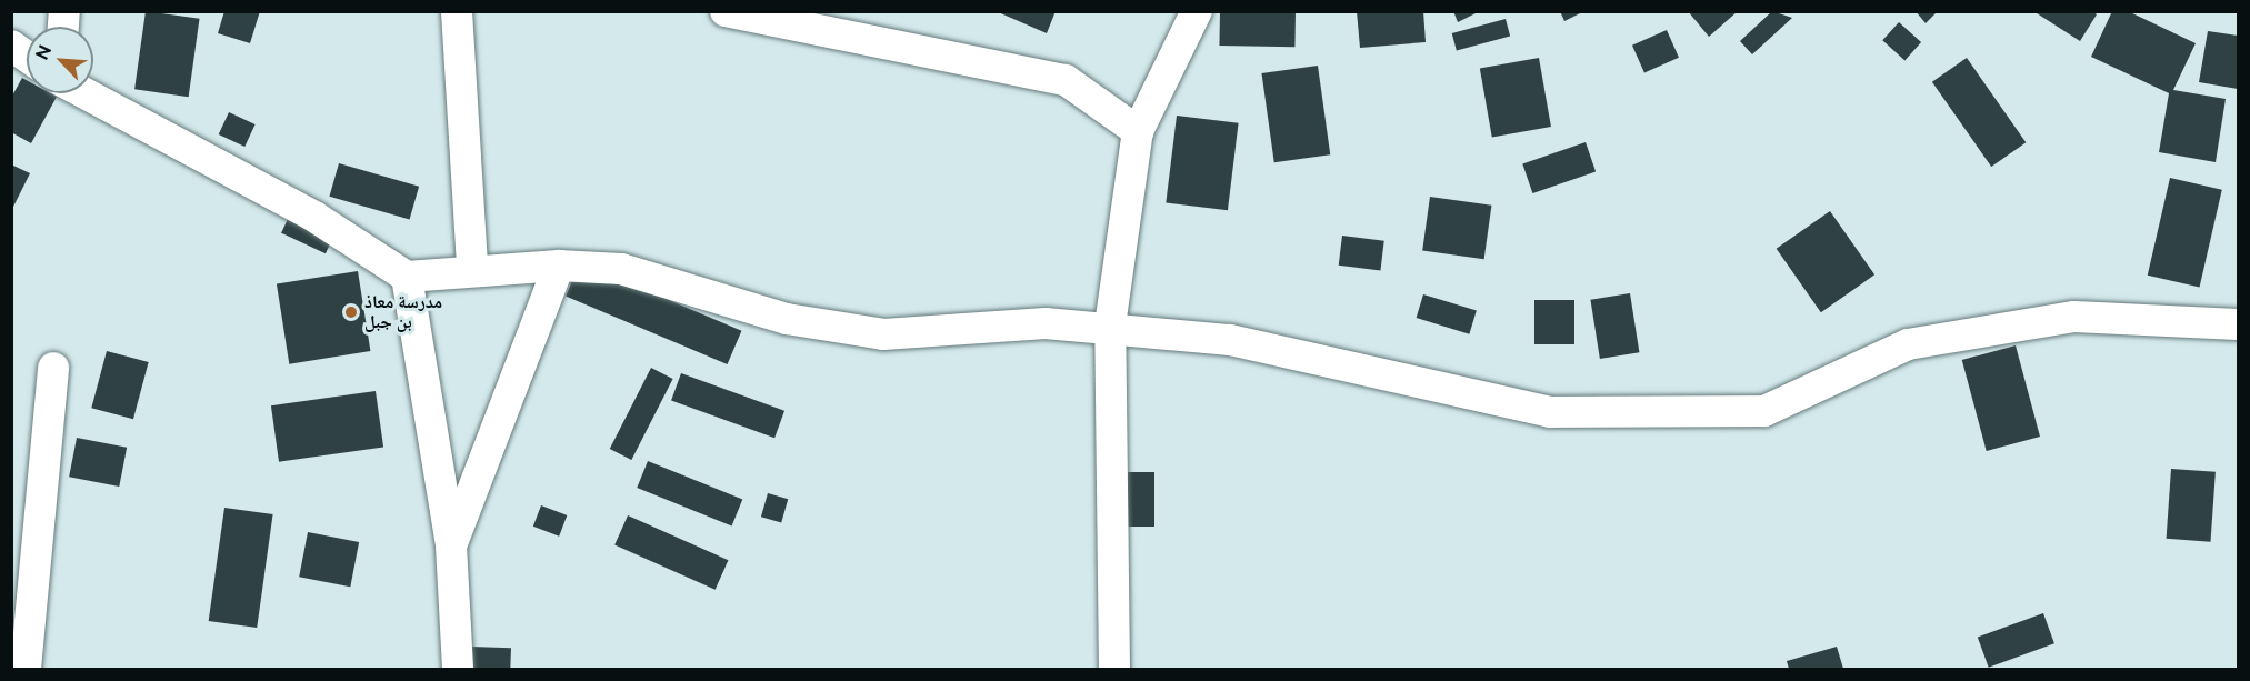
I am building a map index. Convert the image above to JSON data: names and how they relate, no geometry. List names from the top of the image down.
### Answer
{
  "places": ["مدرسة معاذ بن جبل"],
  "north": "top left"
}
